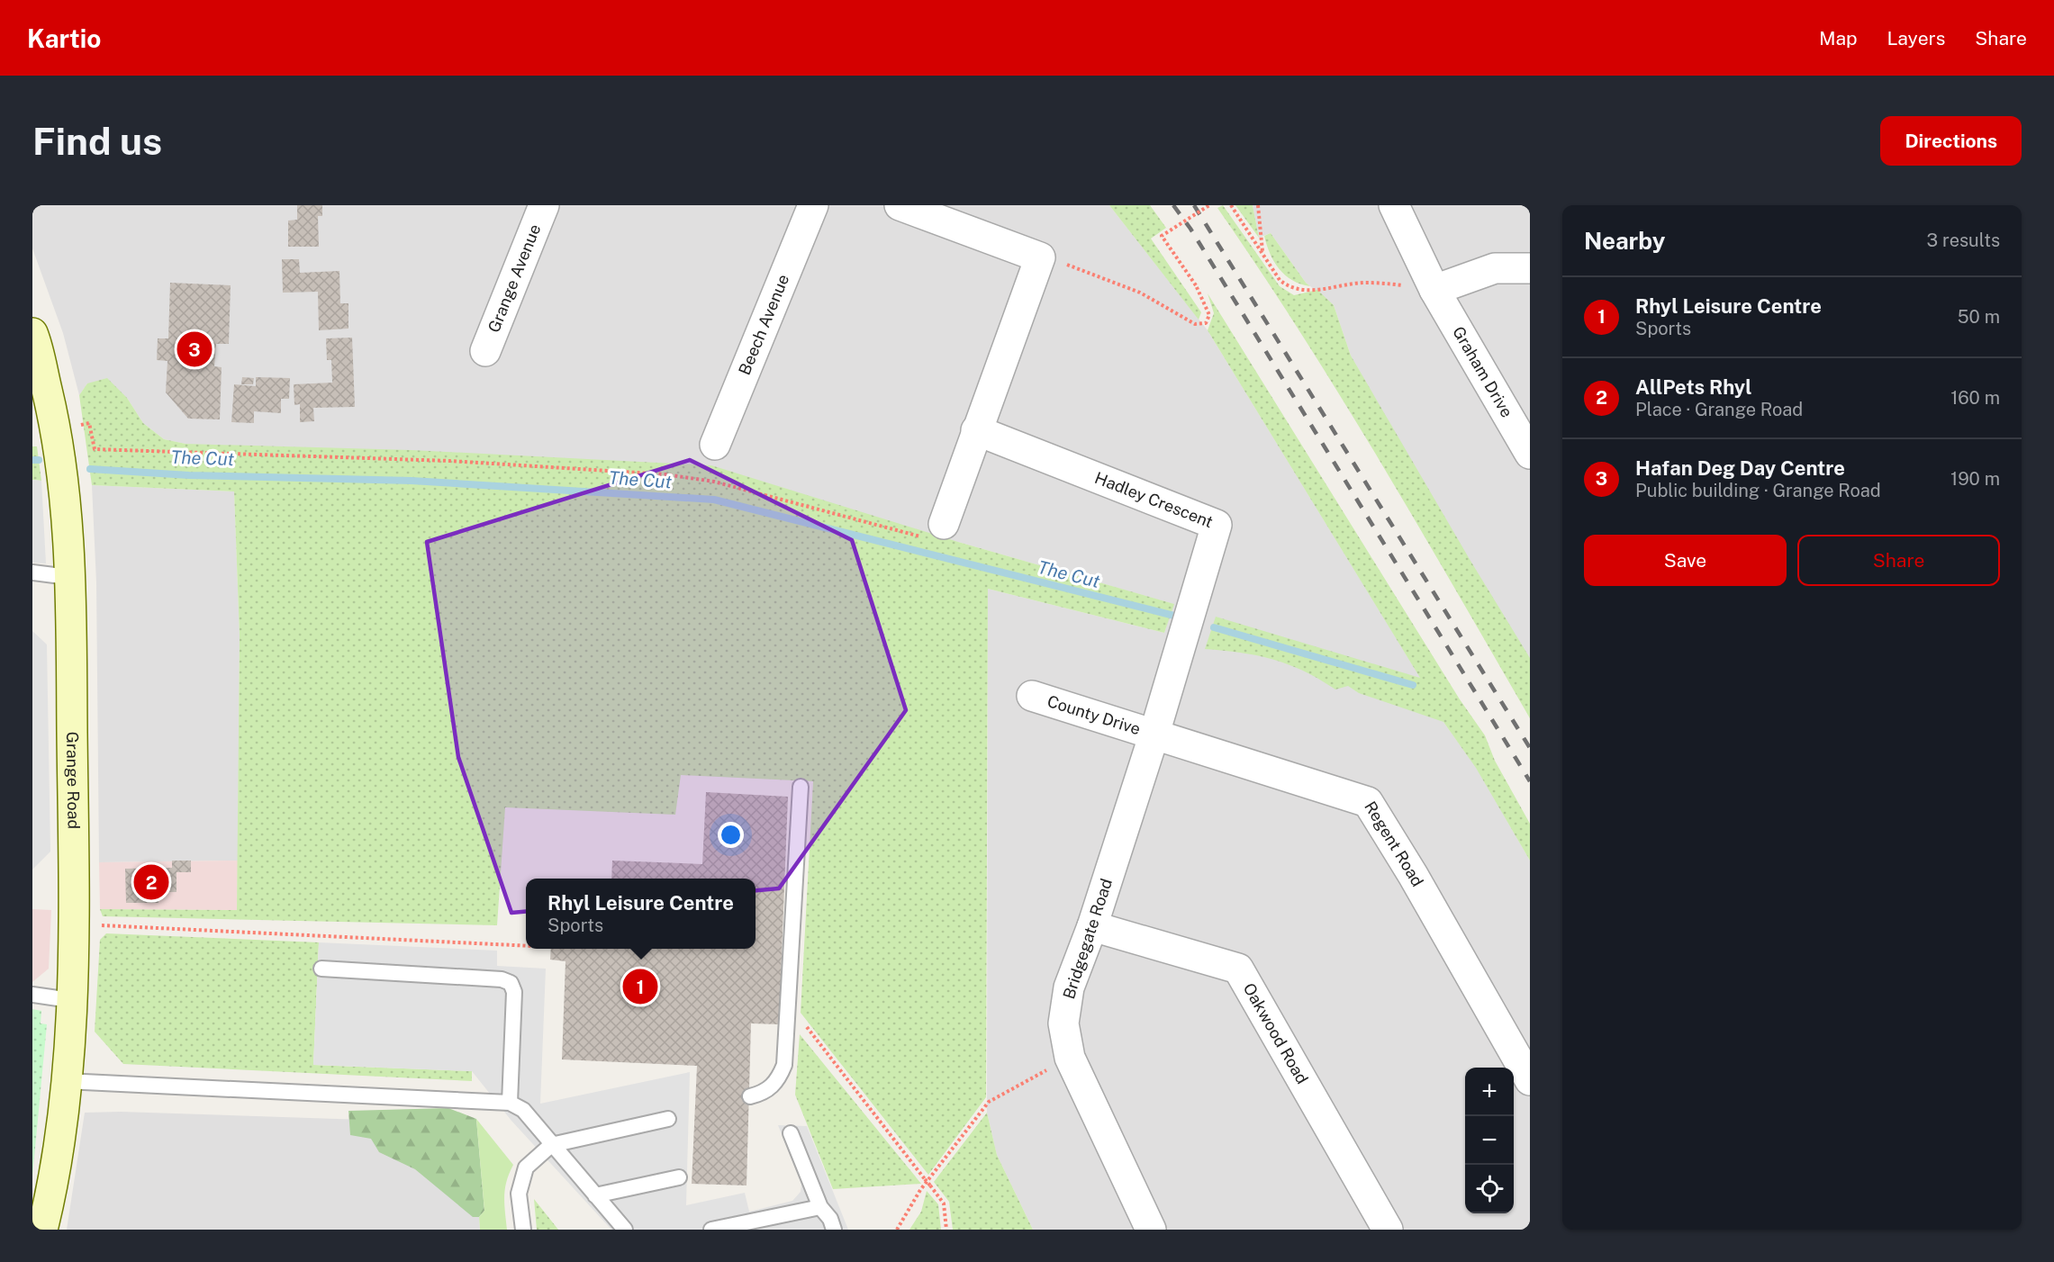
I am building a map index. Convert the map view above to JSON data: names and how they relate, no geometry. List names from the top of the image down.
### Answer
{
  "streets": {
    "main road": ["Grange Road"],
    "street": [
      "Grange Avenue",
      "Beech Avenue",
      "Graham Drive",
      "Hadley Crescent",
      "County Drive",
      "Regent Road",
      "Bridgegate Road",
      "Oakwood Road"
    ]
  },
  "crossings": [
    ["Hadley Crescent", "County Drive"],
    ["Hadley Crescent", "Regent Road"],
    ["Hadley Crescent", "Bridgegate Road"],
    ["County Drive", "Regent Road"],
    ["County Drive", "Bridgegate Road"],
    ["Regent Road", "Bridgegate Road"],
    ["Bridgegate Road", "Oakwood Road"]
  ],
  "water": ["The Cut"],
  "page": {
    "header": "Kartio",
    "nav": ["Map", "Layers", "Share"],
    "buttons": [
      "Directions",
      ["Save", "Share"]
    ],
    "title": "Find us",
    "heading": ["Nearby", "3 results"],
    "list": [
      {
        "mark": "1",
        "name": "Rhyl Leisure Centre",
        "note": "Sports",
        "value": "50 m"
      },
      {
        "mark": "2",
        "name": "AllPets Rhyl",
        "note": "Place · Grange Road",
        "value": "160 m"
      },
      {
        "mark": "3",
        "name": "Hafan Deg Day Centre",
        "note": "Public building · Grange Road",
        "value": "190 m"
      }
    ],
    "pins": ["3", "2", "1"],
    "popup": ["Rhyl Leisure Centre", "Sports"],
    "map_buttons": ["+", "−"]
  }
}
